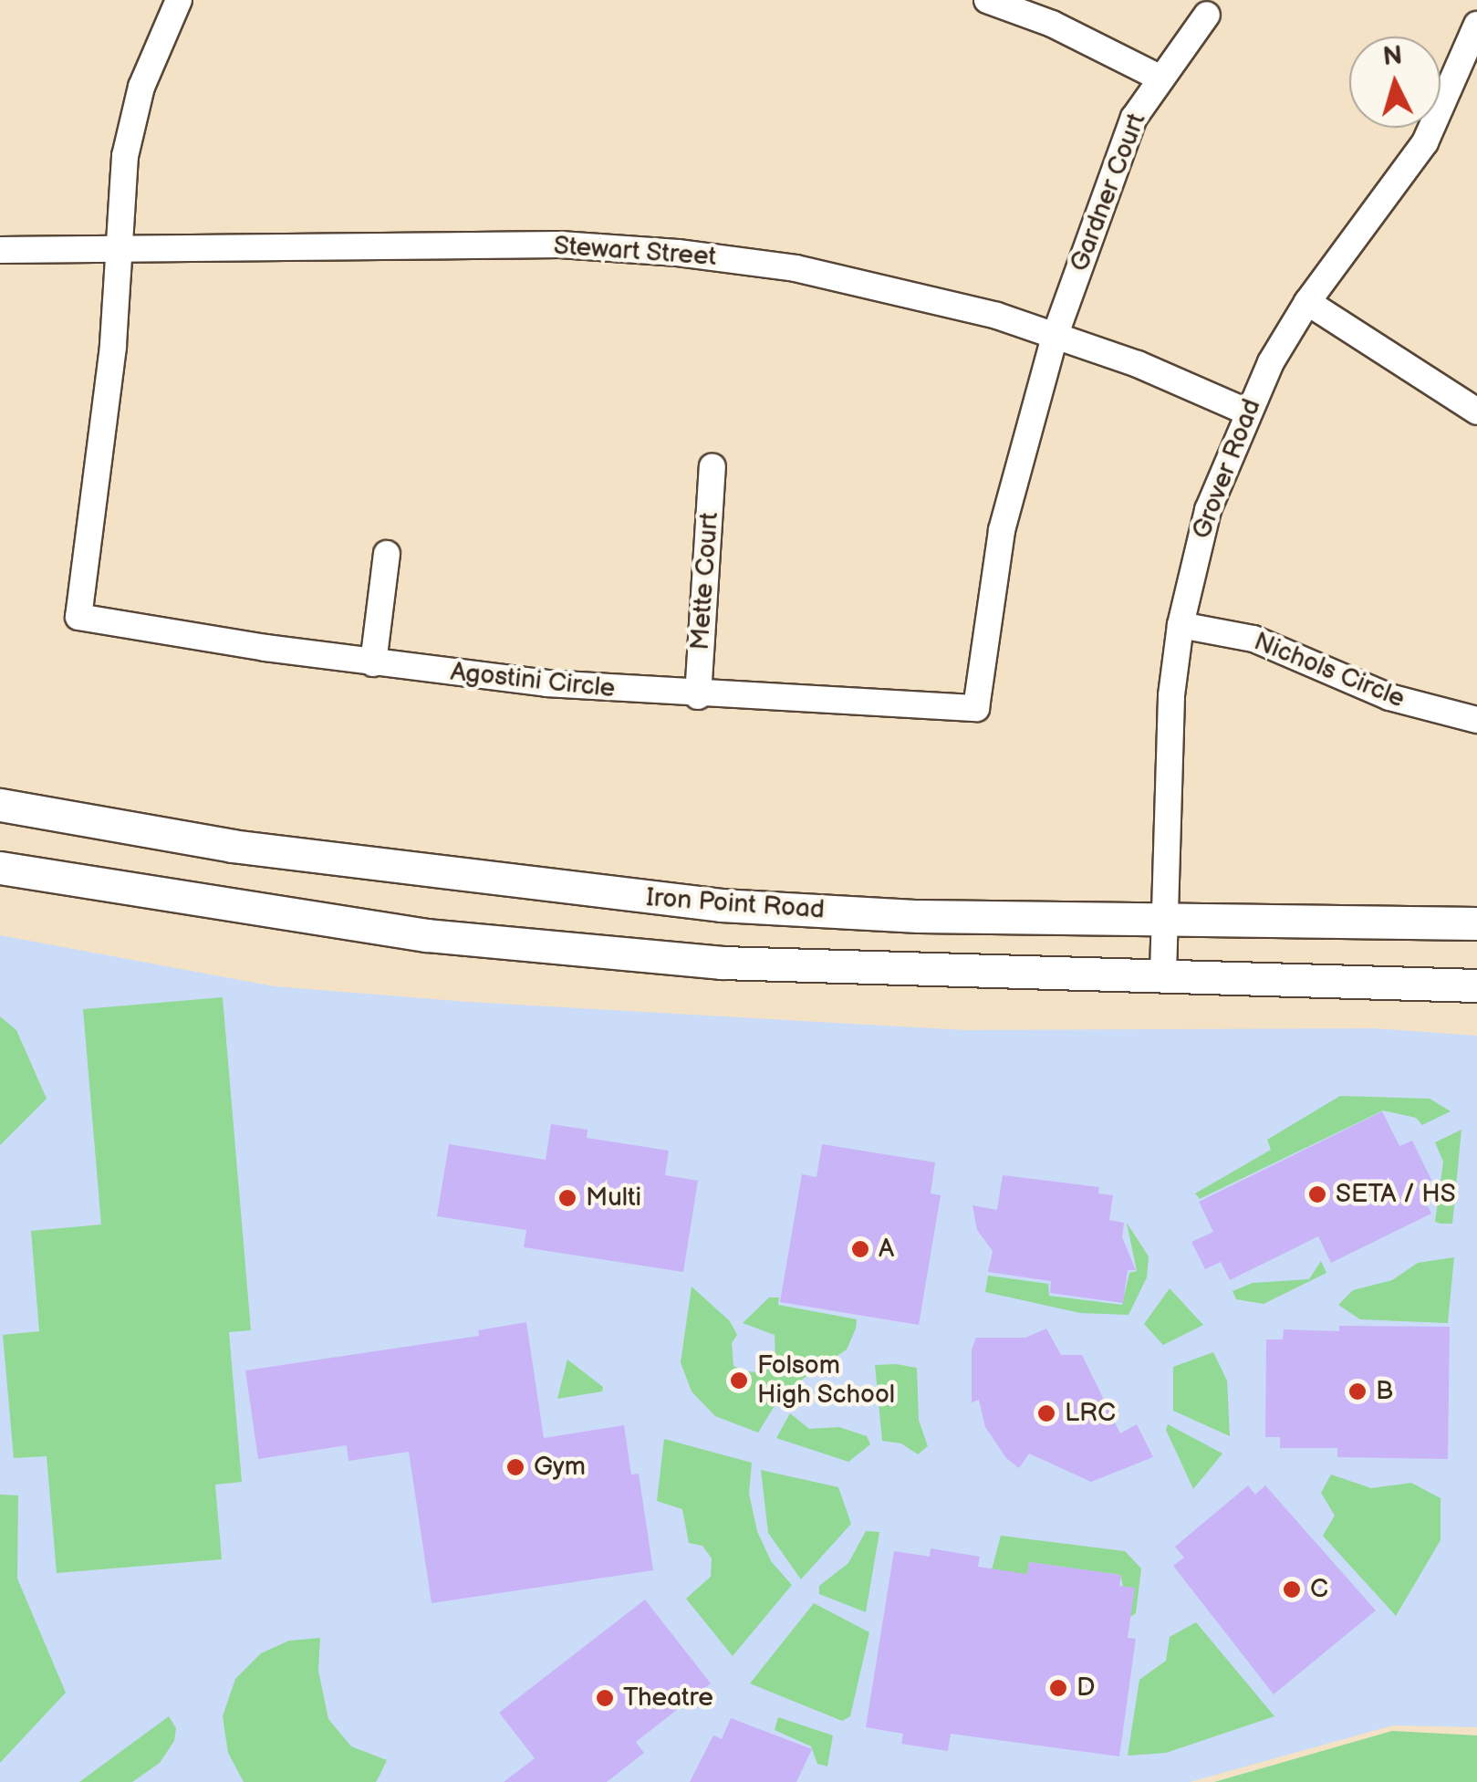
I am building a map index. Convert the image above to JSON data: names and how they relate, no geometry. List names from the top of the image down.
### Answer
{
  "streets": {
    "main road": ["Iron Point Road"],
    "street": [
      "Gardner Court",
      "Stewart Street",
      "Grover Road",
      "Mette Court",
      "Nichols Circle",
      "Agostini Circle"
    ]
  },
  "crossings": [
    ["Gardner Court", "Stewart Street"],
    ["Gardner Court", "Agostini Circle"],
    ["Stewart Street", "Grover Road"],
    ["Stewart Street", "Agostini Circle"],
    ["Grover Road", "Nichols Circle"],
    ["Grover Road", "Iron Point Road"],
    ["Mette Court", "Agostini Circle"]
  ],
  "places": [
    "SETA / HS",
    "Multi",
    "A",
    "Folsom High School",
    "B",
    "LRC",
    "Gym",
    "C",
    "D",
    "Theatre"
  ],
  "north": "top"
}
